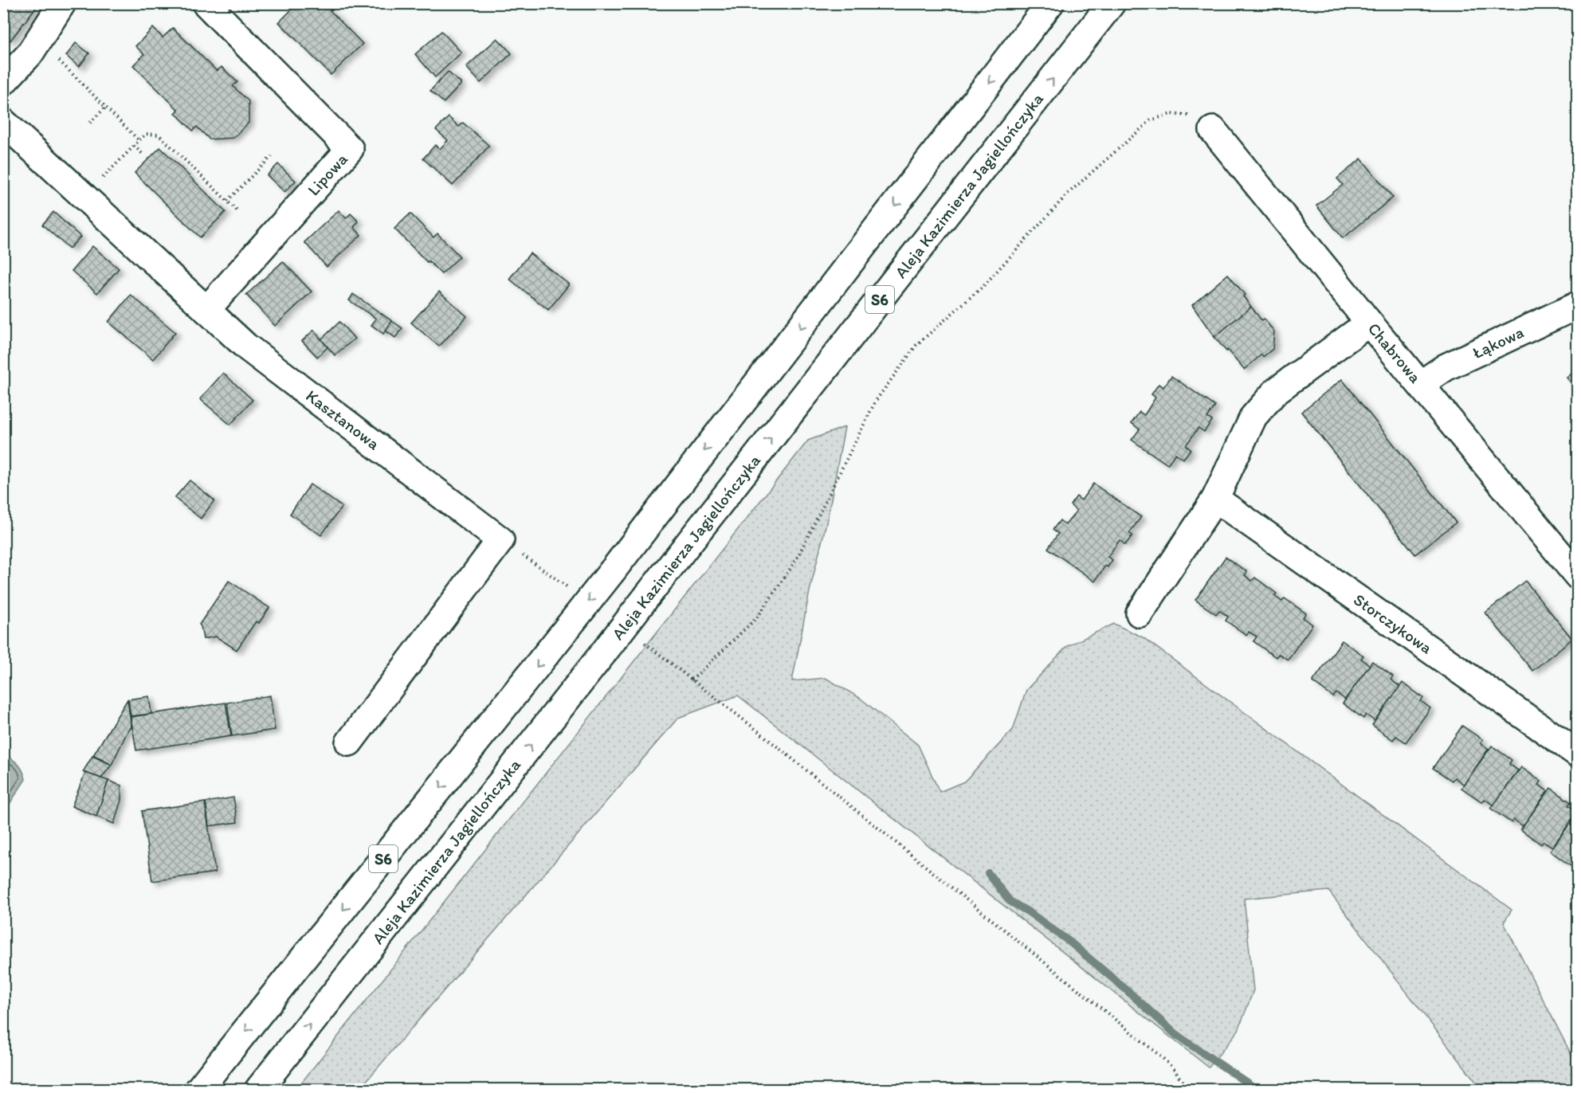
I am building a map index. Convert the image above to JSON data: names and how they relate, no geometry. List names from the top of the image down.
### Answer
{
  "streets": {
    "main road": [
      "Lipowa",
      "Aleja Kazimierza Jagiellończyka",
      "S6",
      "Łąkowa",
      "Chabrowa",
      "Kasztanowa",
      "Storczykowa"
    ]
  },
  "crossings": [
    ["Lipowa", "Kasztanowa"],
    ["Łąkowa", "Chabrowa"]
  ]
}
